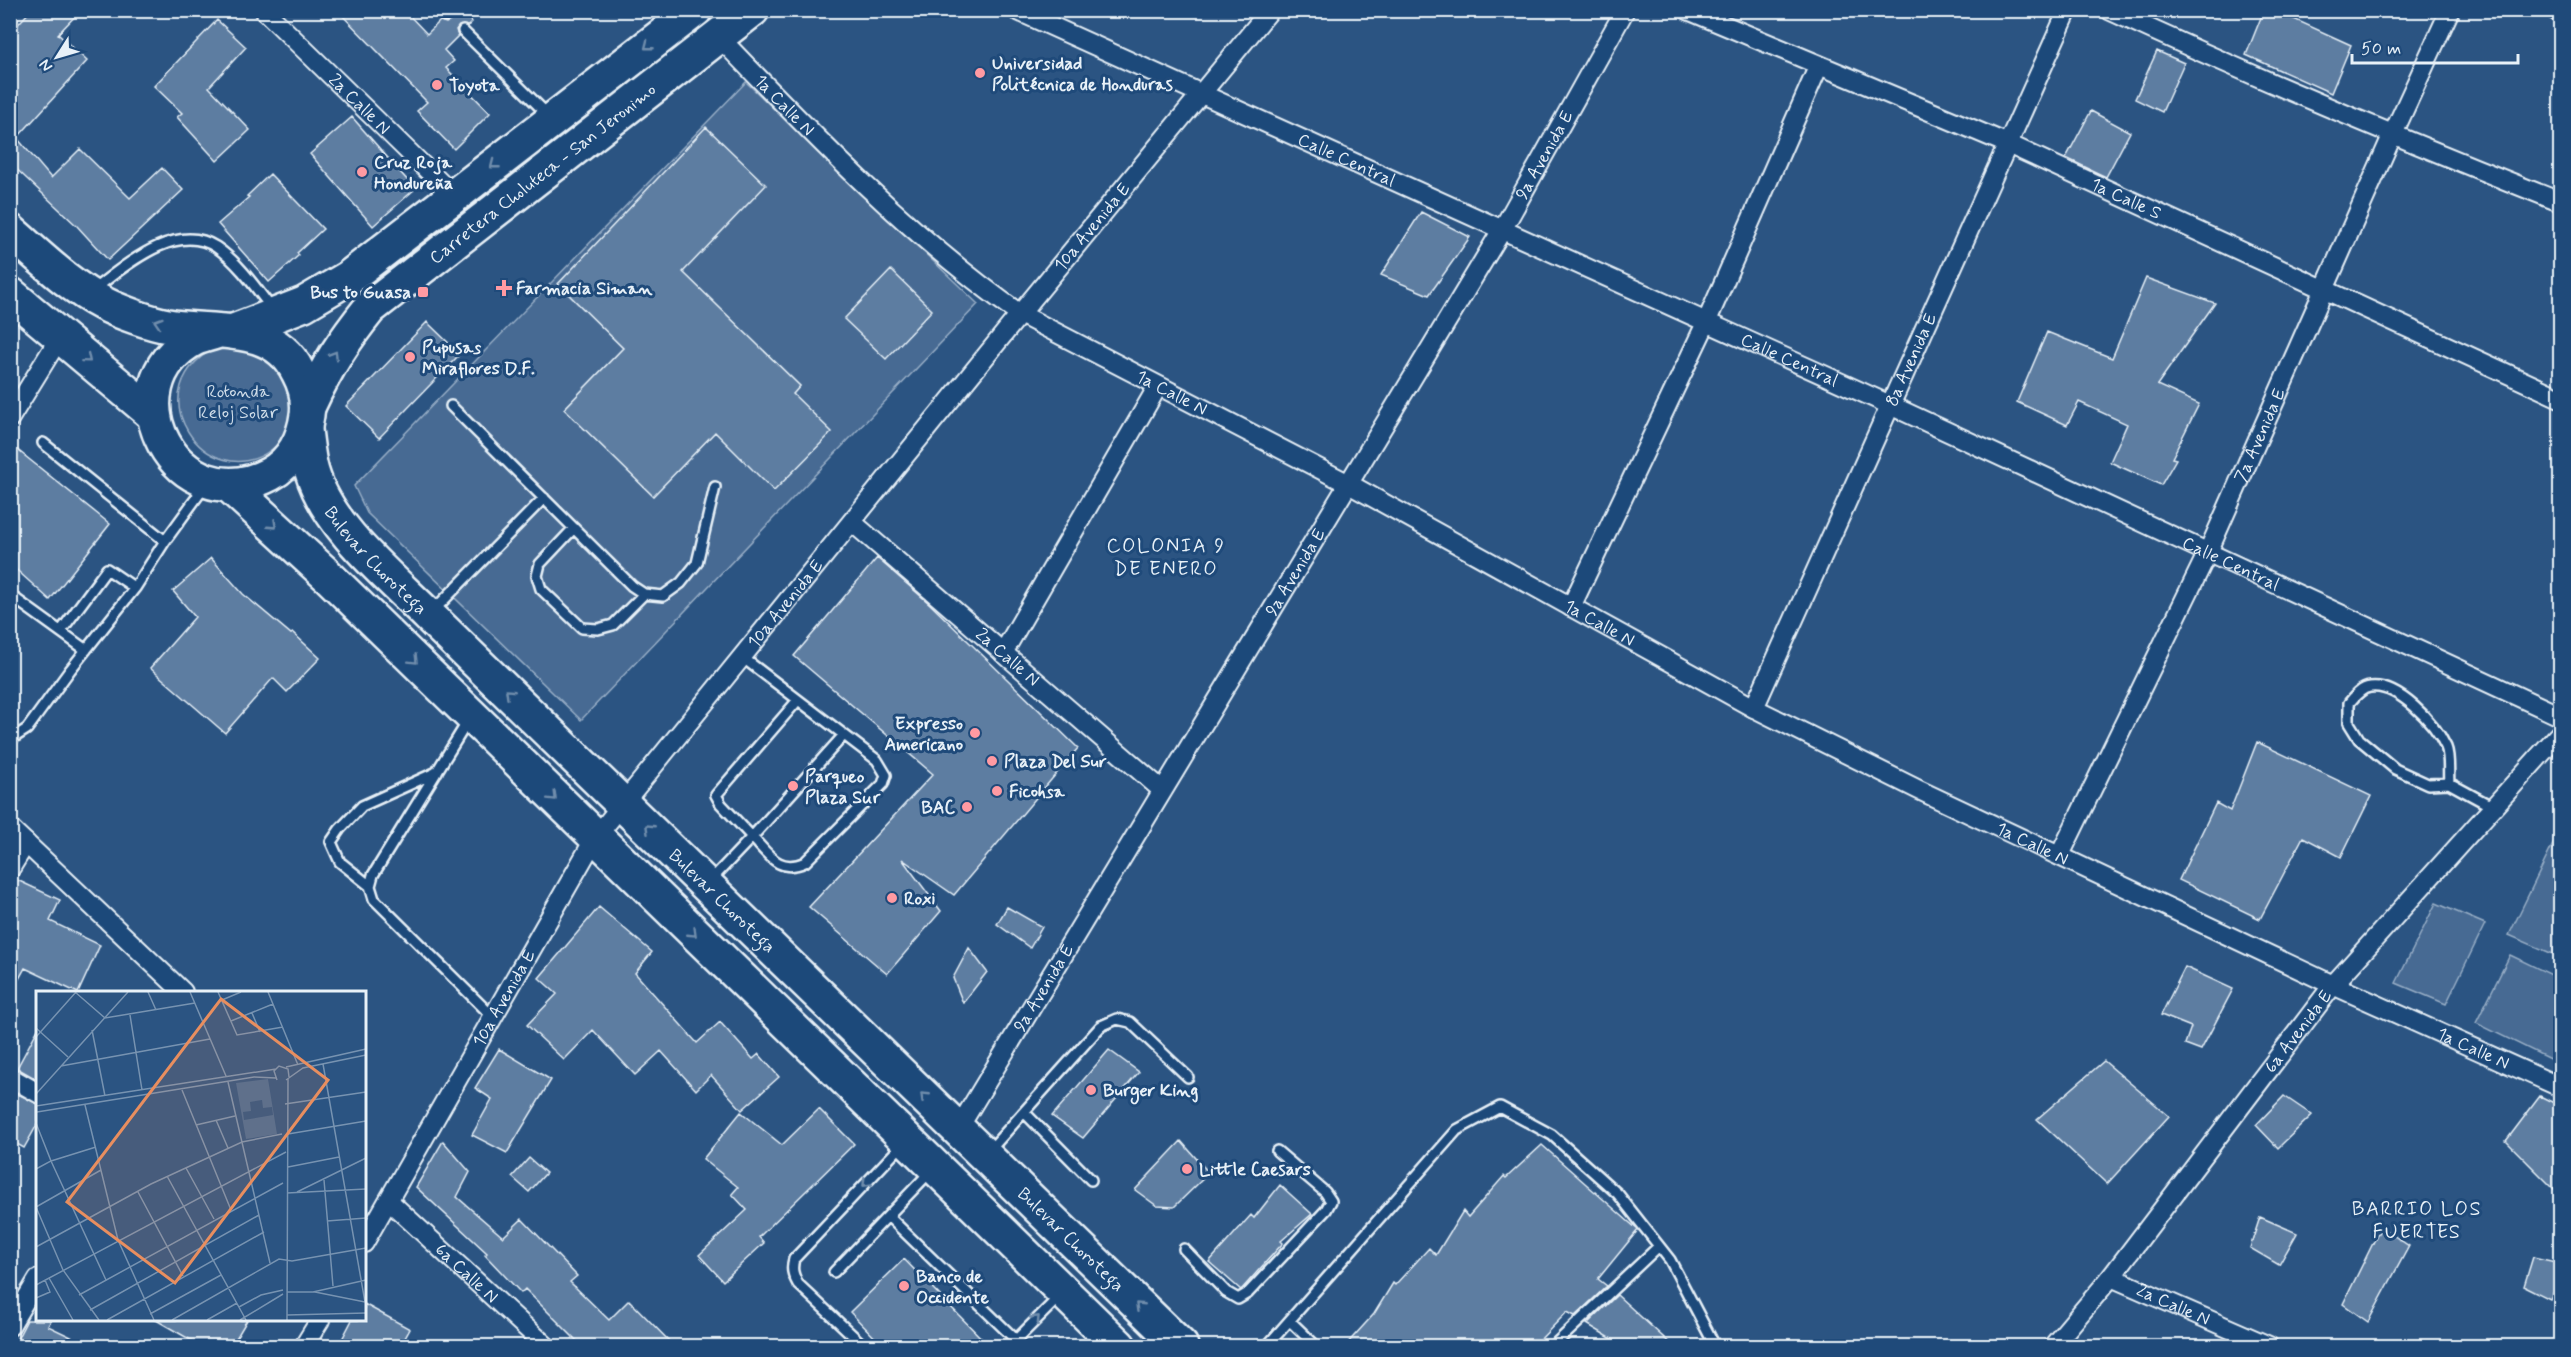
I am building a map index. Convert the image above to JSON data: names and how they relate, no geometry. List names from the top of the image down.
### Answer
{
  "streets": {
    "highway": ["Carretera Choluteca - San Jeronimo", "Bulevar Chorotega"],
    "street": [
      "2a Calle N",
      "1a Calle N",
      "9a Avenida E",
      "Calle Central",
      "1a Calle S",
      "10a Avenida E",
      "8a Avenida E",
      "7a Avenida E",
      "6a Avenida E",
      "6a Calle N"
    ]
  },
  "crossings": [
    ["2a Calle N", "9a Avenida E"],
    ["2a Calle N", "Carretera Choluteca - San Jeronimo"],
    ["2a Calle N", "10a Avenida E"],
    ["2a Calle N", "6a Avenida E"],
    ["1a Calle N", "9a Avenida E"],
    ["1a Calle N", "Carretera Choluteca - San Jeronimo"],
    ["1a Calle N", "10a Avenida E"],
    ["1a Calle N", "8a Avenida E"],
    ["1a Calle N", "7a Avenida E"],
    ["1a Calle N", "6a Avenida E"],
    ["9a Avenida E", "Calle Central"],
    ["9a Avenida E", "Bulevar Chorotega"],
    ["Calle Central", "10a Avenida E"],
    ["Calle Central", "8a Avenida E"],
    ["Calle Central", "7a Avenida E"],
    ["Carretera Choluteca - San Jeronimo", "Bulevar Chorotega"],
    ["1a Calle S", "8a Avenida E"],
    ["1a Calle S", "7a Avenida E"],
    ["10a Avenida E", "Bulevar Chorotega"],
    ["10a Avenida E", "6a Calle N"]
  ],
  "districts": ["COLONIA 9 DE ENERO", "BARRIO LOS FUERTES"],
  "parks": ["Rotonda Reloj Solar"],
  "places": {
    "other": [
      "Universidad Politécnica de Honduras",
      "Toyota",
      "Cruz Roja Hondureña",
      "Pupusas Miraflores D.F.",
      "Expresso Americano",
      "Plaza Del Sur",
      "Parqueo Plaza Sur",
      "Ficohsa",
      "BAC",
      "Roxi",
      "Burger King",
      "Little Caesars",
      "Banco de Occidente"
    ],
    "health": ["Farmacia Siman"],
    "transit": ["Bus to Guasa"]
  },
  "scale_bar": "50 m",
  "north": "bottom left"
}
